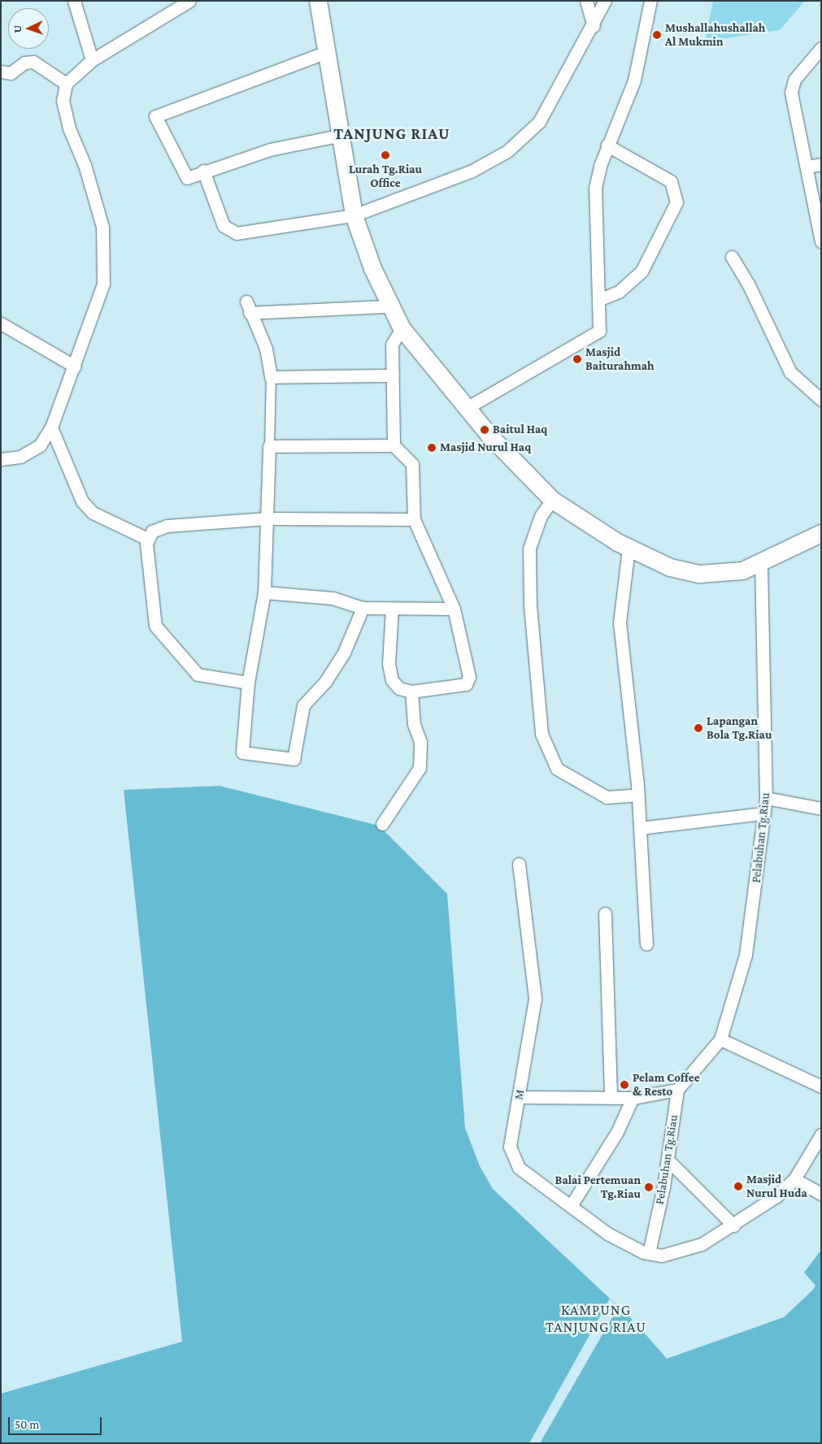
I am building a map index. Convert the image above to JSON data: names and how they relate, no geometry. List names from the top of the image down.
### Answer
{
  "streets": {
    "street": ["Pelabuhan Tg.Riau", "M"]
  },
  "crossings": [
    ["Pelabuhan Tg.Riau", "M"]
  ],
  "districts": ["TANJUNG RIAU", "KAMPUNG TANJUNG RIAU"],
  "places": [
    "Mushallahushallah Al Mukmin",
    "Lurah Tg.Riau Office",
    "Masjid Baiturahmah",
    "Baitul Haq",
    "Masjid Nurul Haq",
    "Lapangan Bola Tg.Riau",
    "Pelam Coffee & Resto",
    "Masjid Nurul Huda",
    "Balai Pertemuan Tg.Riau"
  ],
  "scale_bar": "50 m",
  "north": "left"
}
